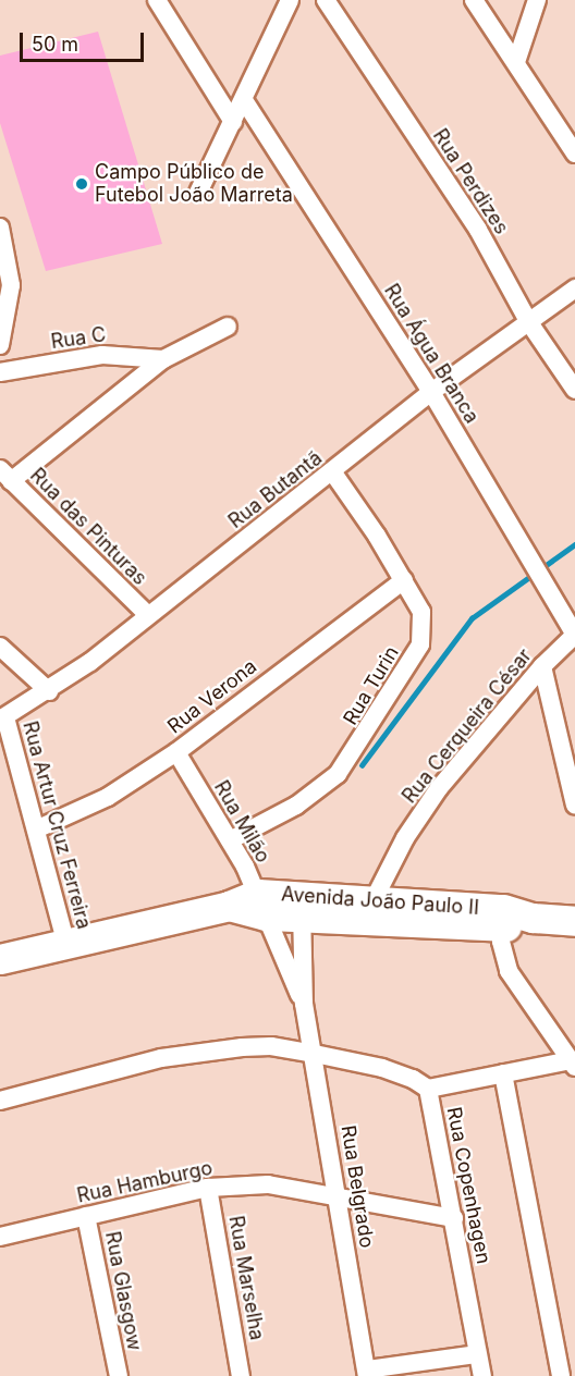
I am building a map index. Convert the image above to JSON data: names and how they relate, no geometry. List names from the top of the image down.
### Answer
{
  "streets": {
    "main road": ["Avenida João Paulo II"],
    "street": [
      "Rua Perdizes",
      "Rua C",
      "Rua Água Branca",
      "Rua Butantã",
      "Rua das Pinturas",
      "Rua Turin",
      "Rua Verona",
      "Rua Cerqueira César",
      "Rua Milão",
      "Rua Artur Cruz Ferreira",
      "Rua Hamburgo",
      "Rua Copenhagen",
      "Rua Belgrado",
      "Rua Marselha",
      "Rua Glasgow"
    ]
  },
  "crossings": [
    ["Rua Perdizes", "Rua Butantã"],
    ["Rua Água Branca", "Rua Butantã"],
    ["Rua Água Branca", "Rua Cerqueira César"],
    ["Rua Butantã", "Rua das Pinturas"],
    ["Rua Butantã", "Rua Turin"],
    ["Rua Butantã", "Rua Artur Cruz Ferreira"],
    ["Rua Turin", "Rua Verona"],
    ["Rua Turin", "Rua Milão"],
    ["Rua Verona", "Rua Milão"],
    ["Rua Verona", "Rua Artur Cruz Ferreira"],
    ["Rua Cerqueira César", "Avenida João Paulo II"],
    ["Rua Milão", "Avenida João Paulo II"],
    ["Rua Milão", "Rua Belgrado"],
    ["Rua Artur Cruz Ferreira", "Avenida João Paulo II"],
    ["Avenida João Paulo II", "Rua Belgrado"],
    ["Rua Hamburgo", "Rua Copenhagen"],
    ["Rua Hamburgo", "Rua Belgrado"],
    ["Rua Hamburgo", "Rua Marselha"],
    ["Rua Hamburgo", "Rua Glasgow"],
    ["Rua Copenhagen", "Rua Belgrado"]
  ],
  "places": ["Campo Público de Futebol João Marreta"],
  "scale_bar": "50 m"
}
